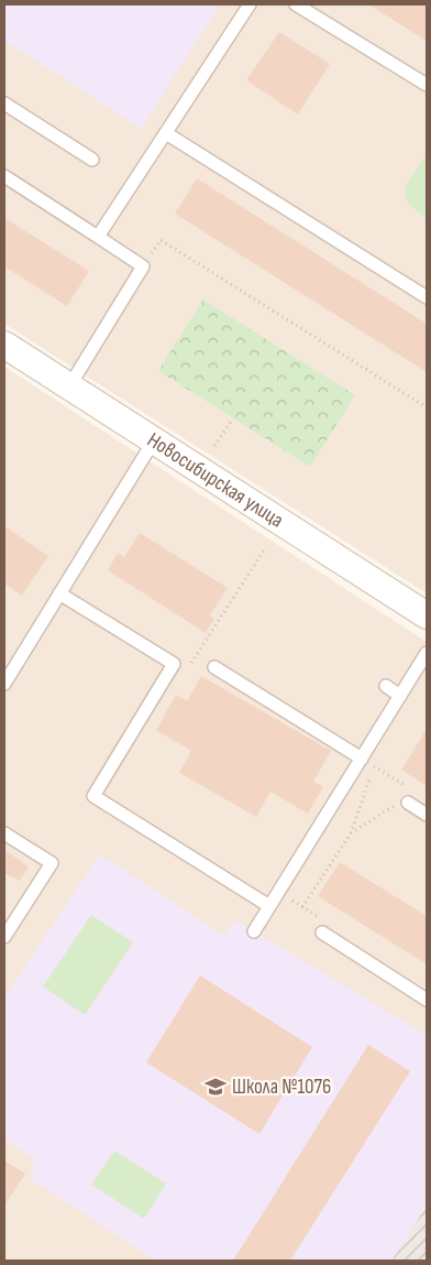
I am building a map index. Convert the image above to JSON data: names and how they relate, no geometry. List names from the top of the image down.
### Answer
{
  "streets": {
    "street": ["Новосибирская улица"]
  },
  "places": {
    "school or university": ["Школа №1076"]
  }
}
